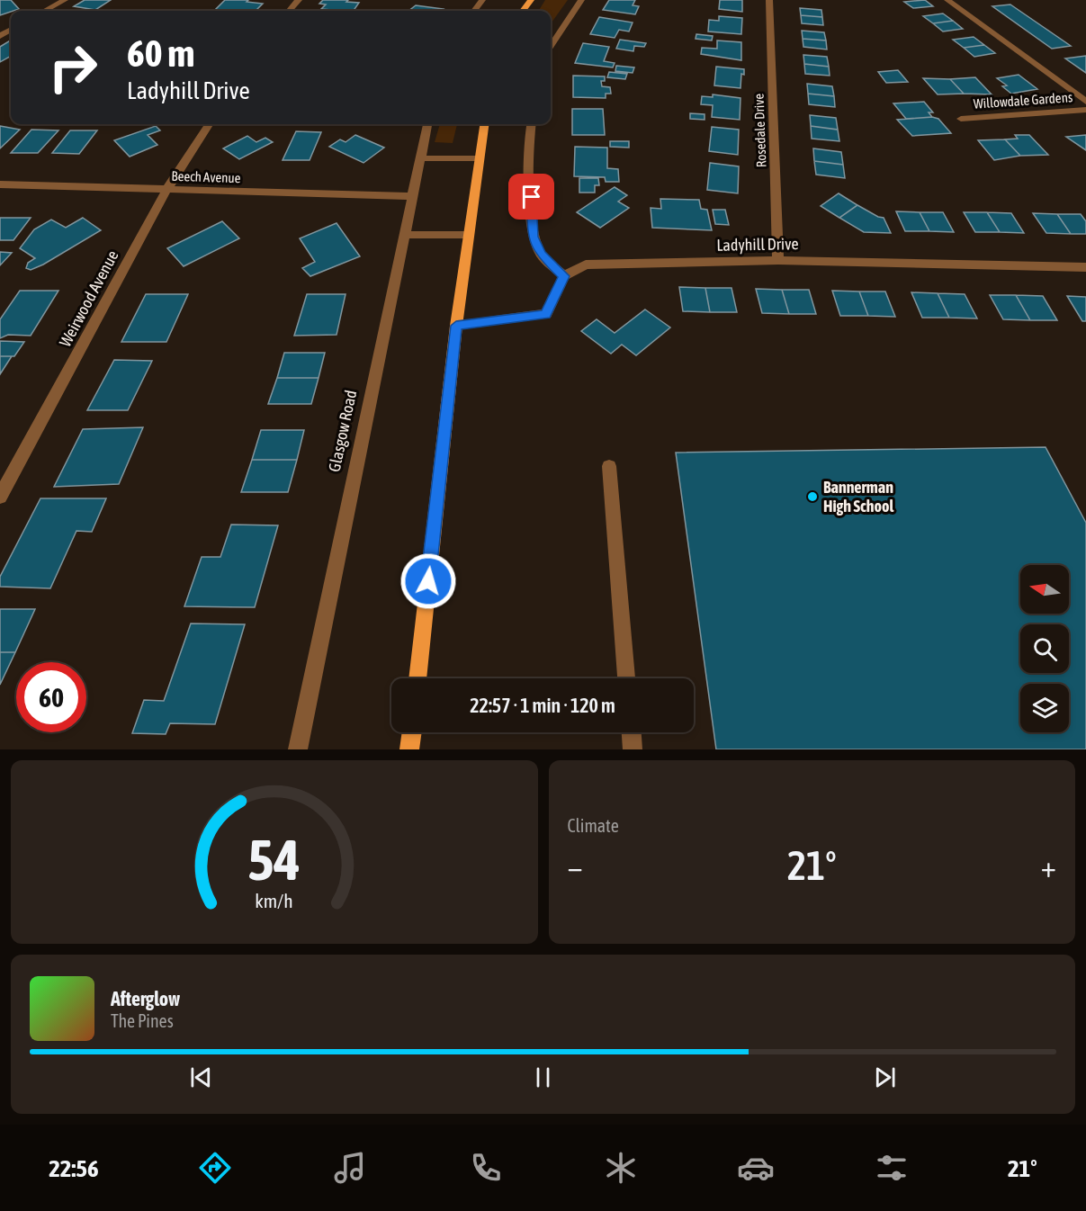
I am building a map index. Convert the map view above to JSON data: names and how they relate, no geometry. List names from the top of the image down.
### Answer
{
  "streets": {
    "street": [
      "Willowdale Gardens",
      "Rosedale Drive",
      "Beech Avenue",
      "Ladyhill Drive",
      "Weirwood Avenue",
      "Glasgow Road"
    ]
  },
  "crossings": [
    ["Rosedale Drive", "Ladyhill Drive"],
    ["Beech Avenue", "Weirwood Avenue"],
    ["Beech Avenue", "Glasgow Road"]
  ],
  "places": ["Bannerman High School"],
  "north": "left",
  "page": {
    "turn": ["60 m", "Ladyhill Drive"],
    "limit": "60",
    "trip": "22:57 · 1 min · 120 m",
    "tile": "Climate",
    "heat": ["−", "21°", "+"],
    "song": ["Afterglow", "The Pines"],
    "tabs": ["22:56", "21°"],
    "gauge": ["54", "km/h"]
  }
}
